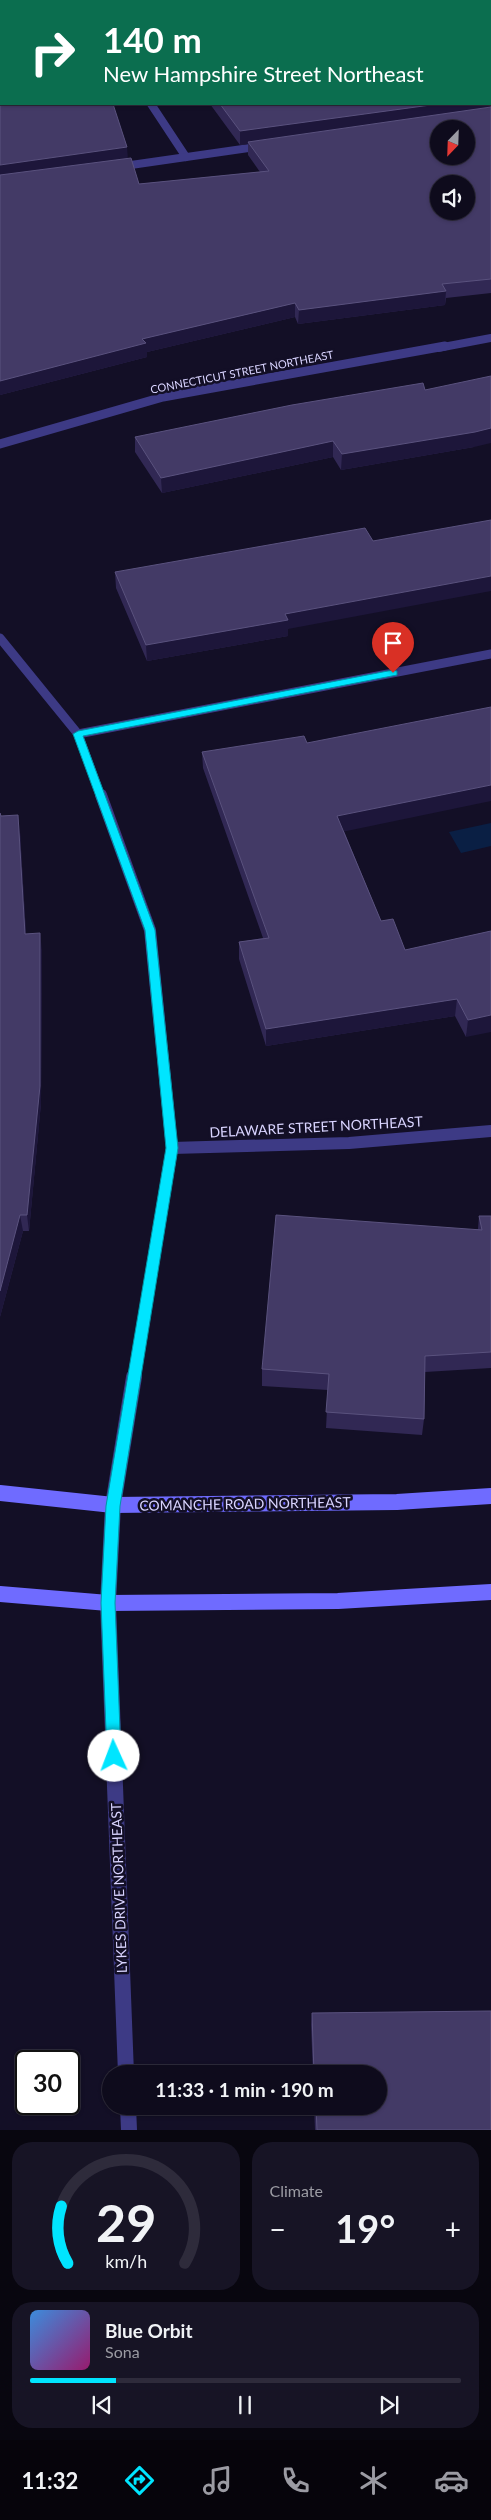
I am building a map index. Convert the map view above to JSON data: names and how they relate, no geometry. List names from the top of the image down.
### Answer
{
  "streets": {
    "street": [
      "CONNECTICUT STREET NORTHEAST",
      "DELAWARE STREET NORTHEAST",
      "COMANCHE ROAD NORTHEAST",
      "LYKES DRIVE NORTHEAST"
    ]
  },
  "crossings": [
    ["DELAWARE STREET NORTHEAST", "LYKES DRIVE NORTHEAST"],
    ["COMANCHE ROAD NORTHEAST", "LYKES DRIVE NORTHEAST"]
  ],
  "north": "bottom left",
  "page": {
    "turn": ["140 m", "New Hampshire Street Northeast"],
    "limit": "30",
    "trip": "11:33 · 1 min · 190 m",
    "tile": "Climate",
    "heat": ["−", "19°", "+"],
    "song": ["Blue Orbit", "Sona"],
    "tabs": "11:32",
    "gauge": ["29", "km/h"]
  }
}
